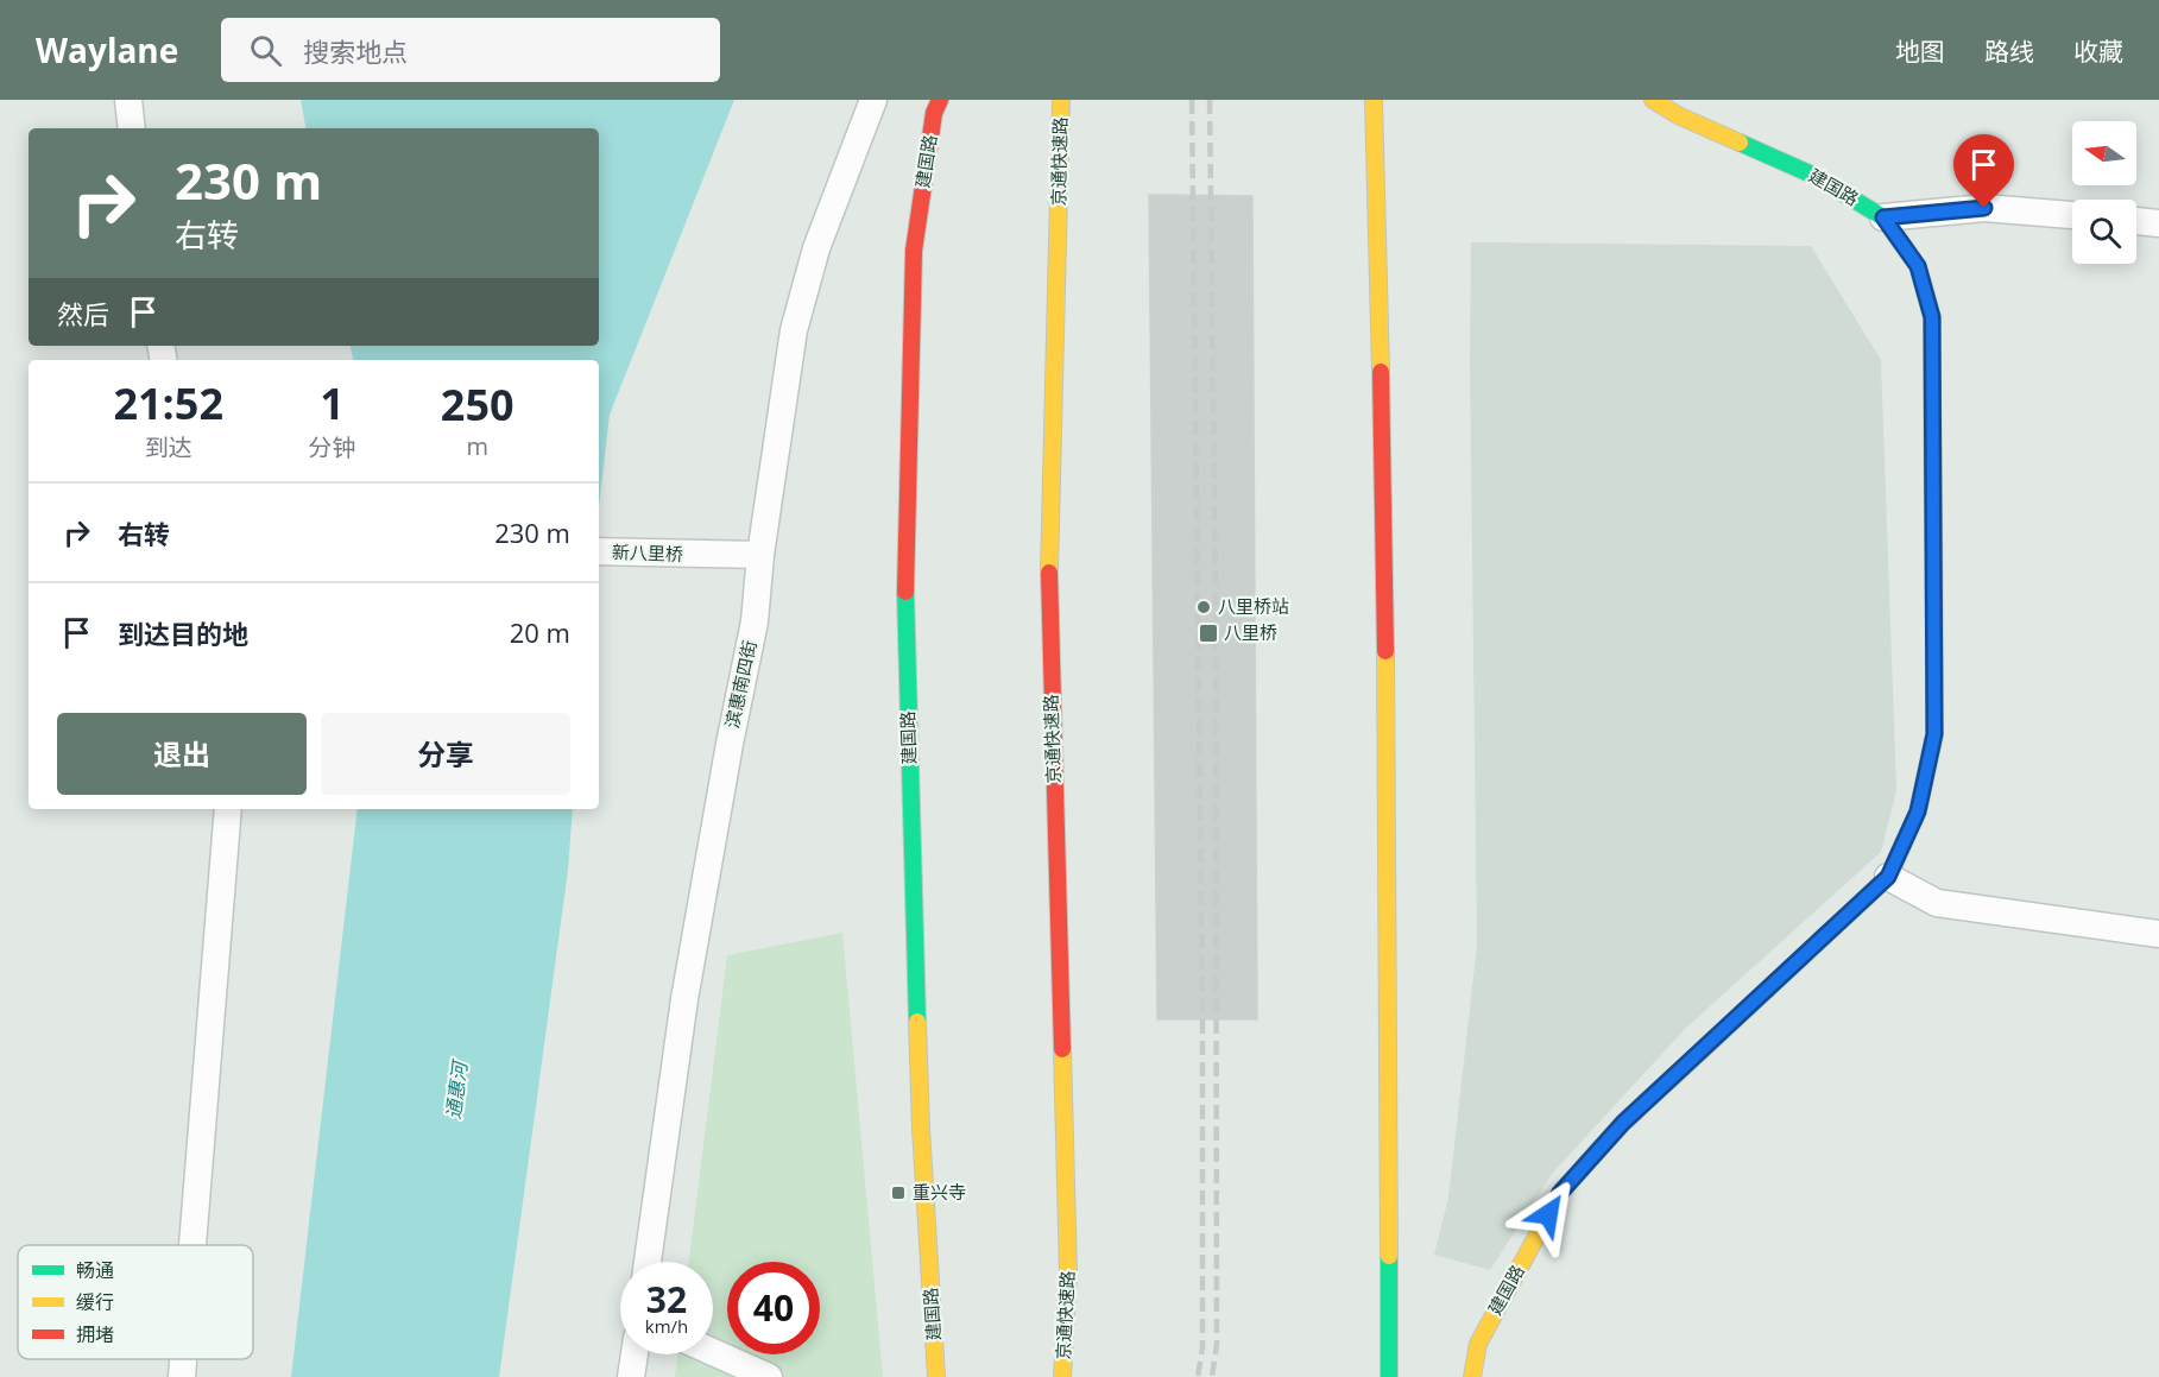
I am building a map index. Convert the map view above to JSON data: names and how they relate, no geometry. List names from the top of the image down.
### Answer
{
  "streets": {
    "main road": ["建国路", "京通快速路"],
    "street": ["新八里桥", "滨惠南四街"]
  },
  "crossings": [
    ["新八里桥", "滨惠南四街"]
  ],
  "water": ["通惠河"],
  "places": {
    "other": ["八里桥站"],
    "transit": ["八里桥", "重兴寺"]
  },
  "legend": ["畅通", "缓行", "拥堵"],
  "north": "left",
  "page": {
    "header": "Waylane",
    "search": "搜索地点",
    "nav": ["地图", "路线", "收藏"],
    "turn": ["230 m", "右转"],
    "then": "然后",
    "eta": [
      "21:52",
      "到达",
      "1",
      "分钟",
      "250",
      "m"
    ],
    "list": [
      {
        "name": "右转",
        "value": "230 m"
      },
      {
        "name": "到达目的地",
        "value": "20 m"
      }
    ],
    "buttons": ["退出", "分享"],
    "speed": "32 km/h",
    "limit": "40"
  }
}
